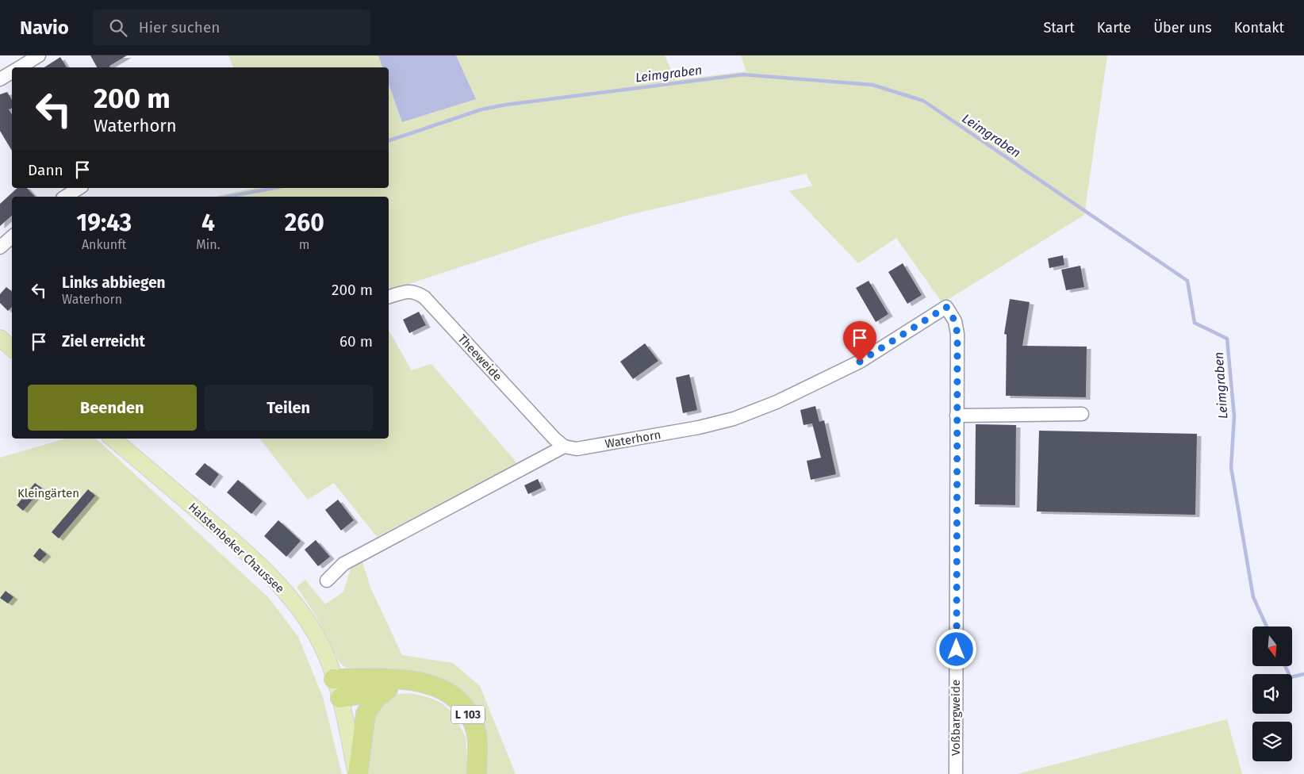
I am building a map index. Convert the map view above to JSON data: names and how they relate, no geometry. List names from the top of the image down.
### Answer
{
  "streets": {
    "highway": ["L 103"],
    "main road": ["Halstenbeker Chaussee"],
    "street": ["Theeweide", "Waterhorn", "Voßbargweide"]
  },
  "crossings": [
    ["Theeweide", "Waterhorn"],
    ["Waterhorn", "Voßbargweide"],
    ["Halstenbeker Chaussee", "L 103"]
  ],
  "water": ["Leimgraben"],
  "parks": ["Kleingärten"],
  "north": "bottom",
  "page": {
    "header": "Navio",
    "search": "Hier suchen",
    "nav": [
      "Start",
      "Karte",
      "Über uns",
      "Kontakt"
    ],
    "turn": ["200 m", "Waterhorn"],
    "then": "Dann",
    "eta": [
      "19:43",
      "Ankunft",
      "4",
      "Min.",
      "260",
      "m"
    ],
    "list": [
      {
        "name": "Links abbiegen",
        "note": "Waterhorn",
        "value": "200 m"
      },
      {
        "name": "Ziel erreicht",
        "value": "60 m"
      }
    ],
    "buttons": ["Beenden", "Teilen"]
  }
}
